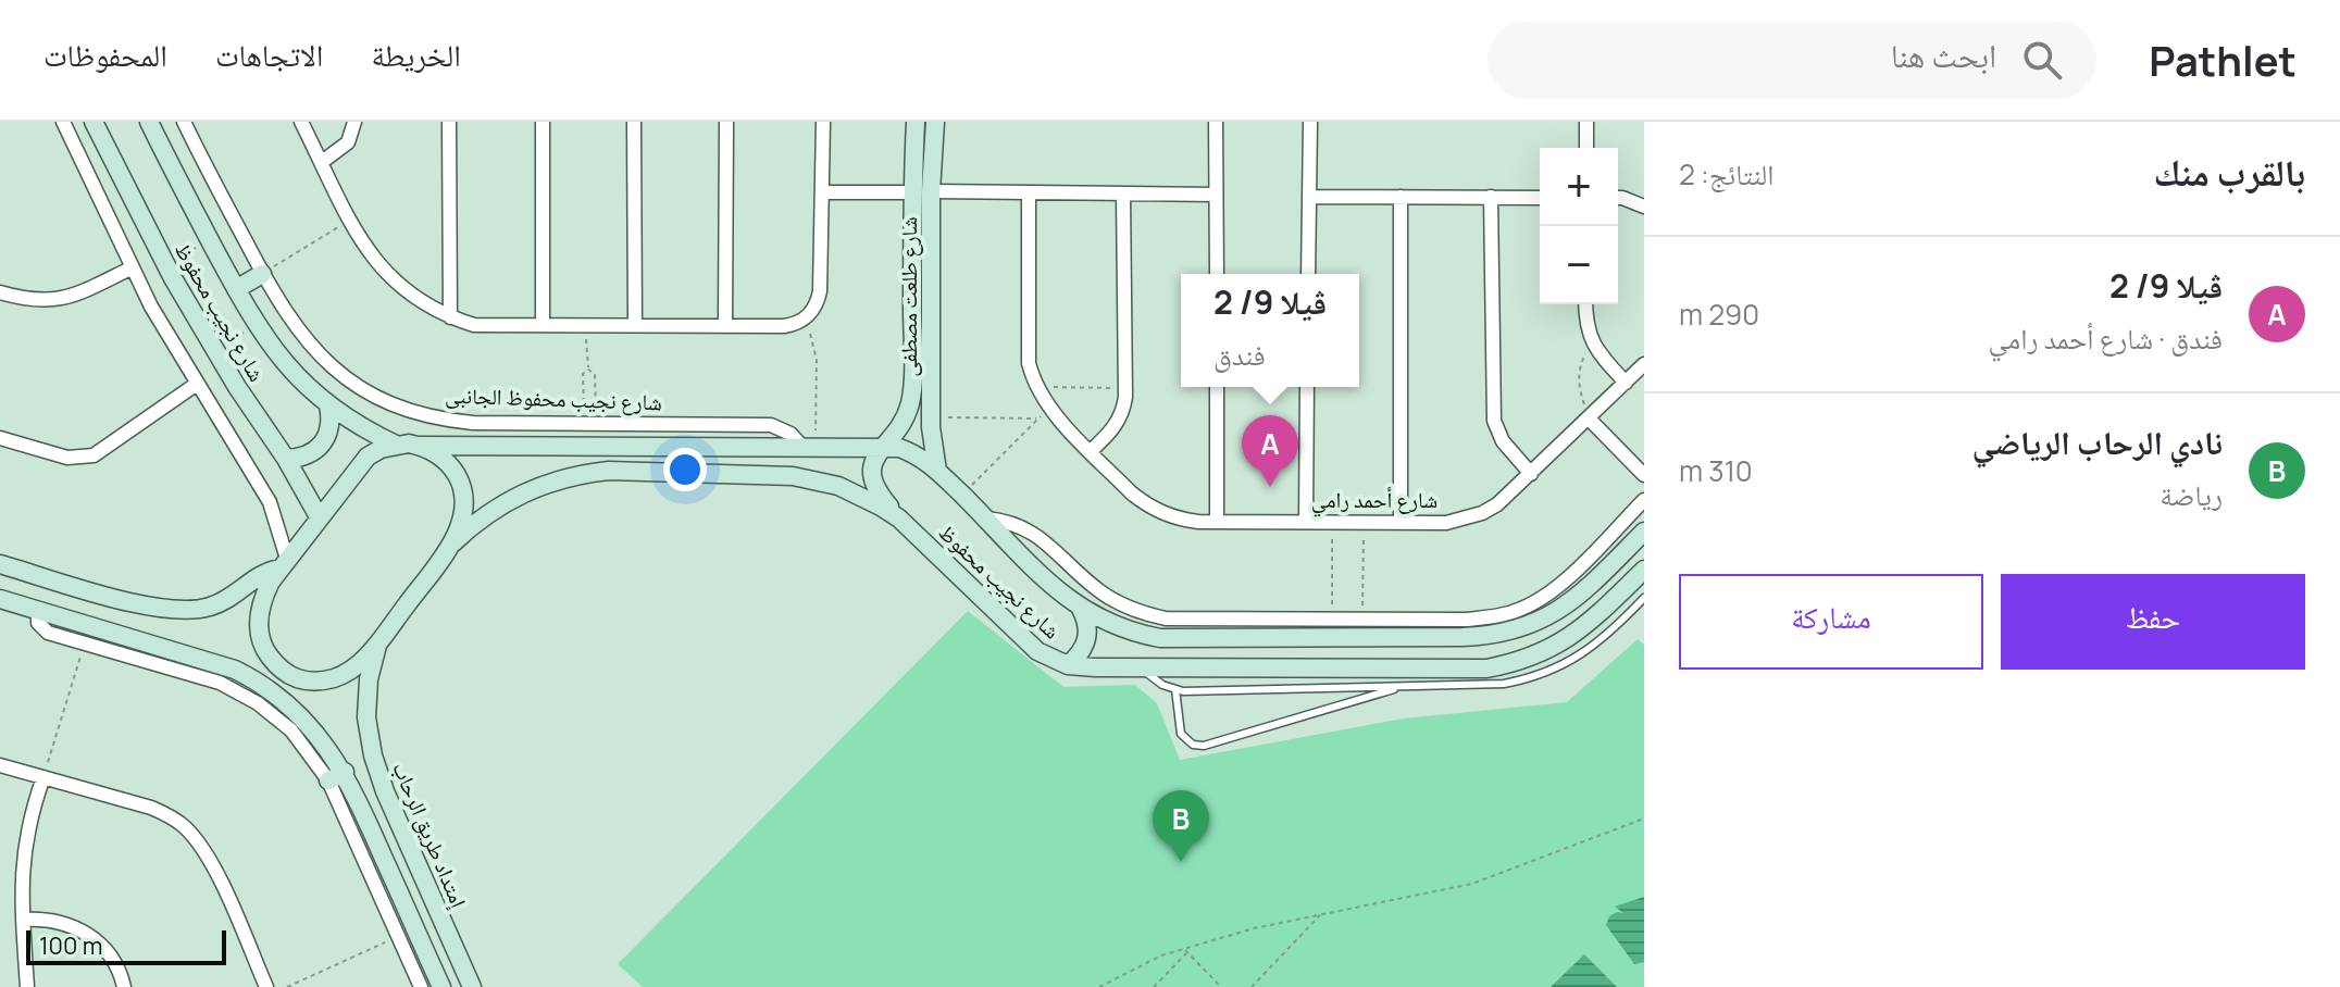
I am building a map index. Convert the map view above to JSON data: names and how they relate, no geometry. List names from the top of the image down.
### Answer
{
  "streets": {
    "street": [
      "شارع طلعت مصطفى",
      "شارع نجيب محفوظ",
      "شارع نجيب محفوظ الجانبى",
      "شارع أحمد رامي",
      "إمتداد طريق الرحاب"
    ]
  },
  "crossings": [
    ["شارع طلعت مصطفى", "شارع نجيب محفوظ"],
    ["شارع نجيب محفوظ", "شارع نجيب محفوظ الجانبى"]
  ],
  "scale_bar": "100 m",
  "page": {
    "header": "Pathlet",
    "search": "ابحث هنا",
    "nav": ["الخريطة", "الاتجاهات", "المحفوظات"],
    "heading": ["بالقرب منك", "النتائج: 2"],
    "map_buttons": ["+", "−"],
    "list": [
      {
        "mark": "A",
        "name": "ڤيلا 9/ 2",
        "note": "فندق · شارع أحمد رامي",
        "value": "290 m"
      },
      {
        "mark": "B",
        "name": "نادي الرحاب الرياضي",
        "note": "رياضة",
        "value": "310 m"
      }
    ],
    "popup": ["ڤيلا 9/ 2", "فندق"],
    "pins": ["A", "B"],
    "buttons": ["حفظ", "مشاركة"],
    "scale": "100 m"
  }
}
